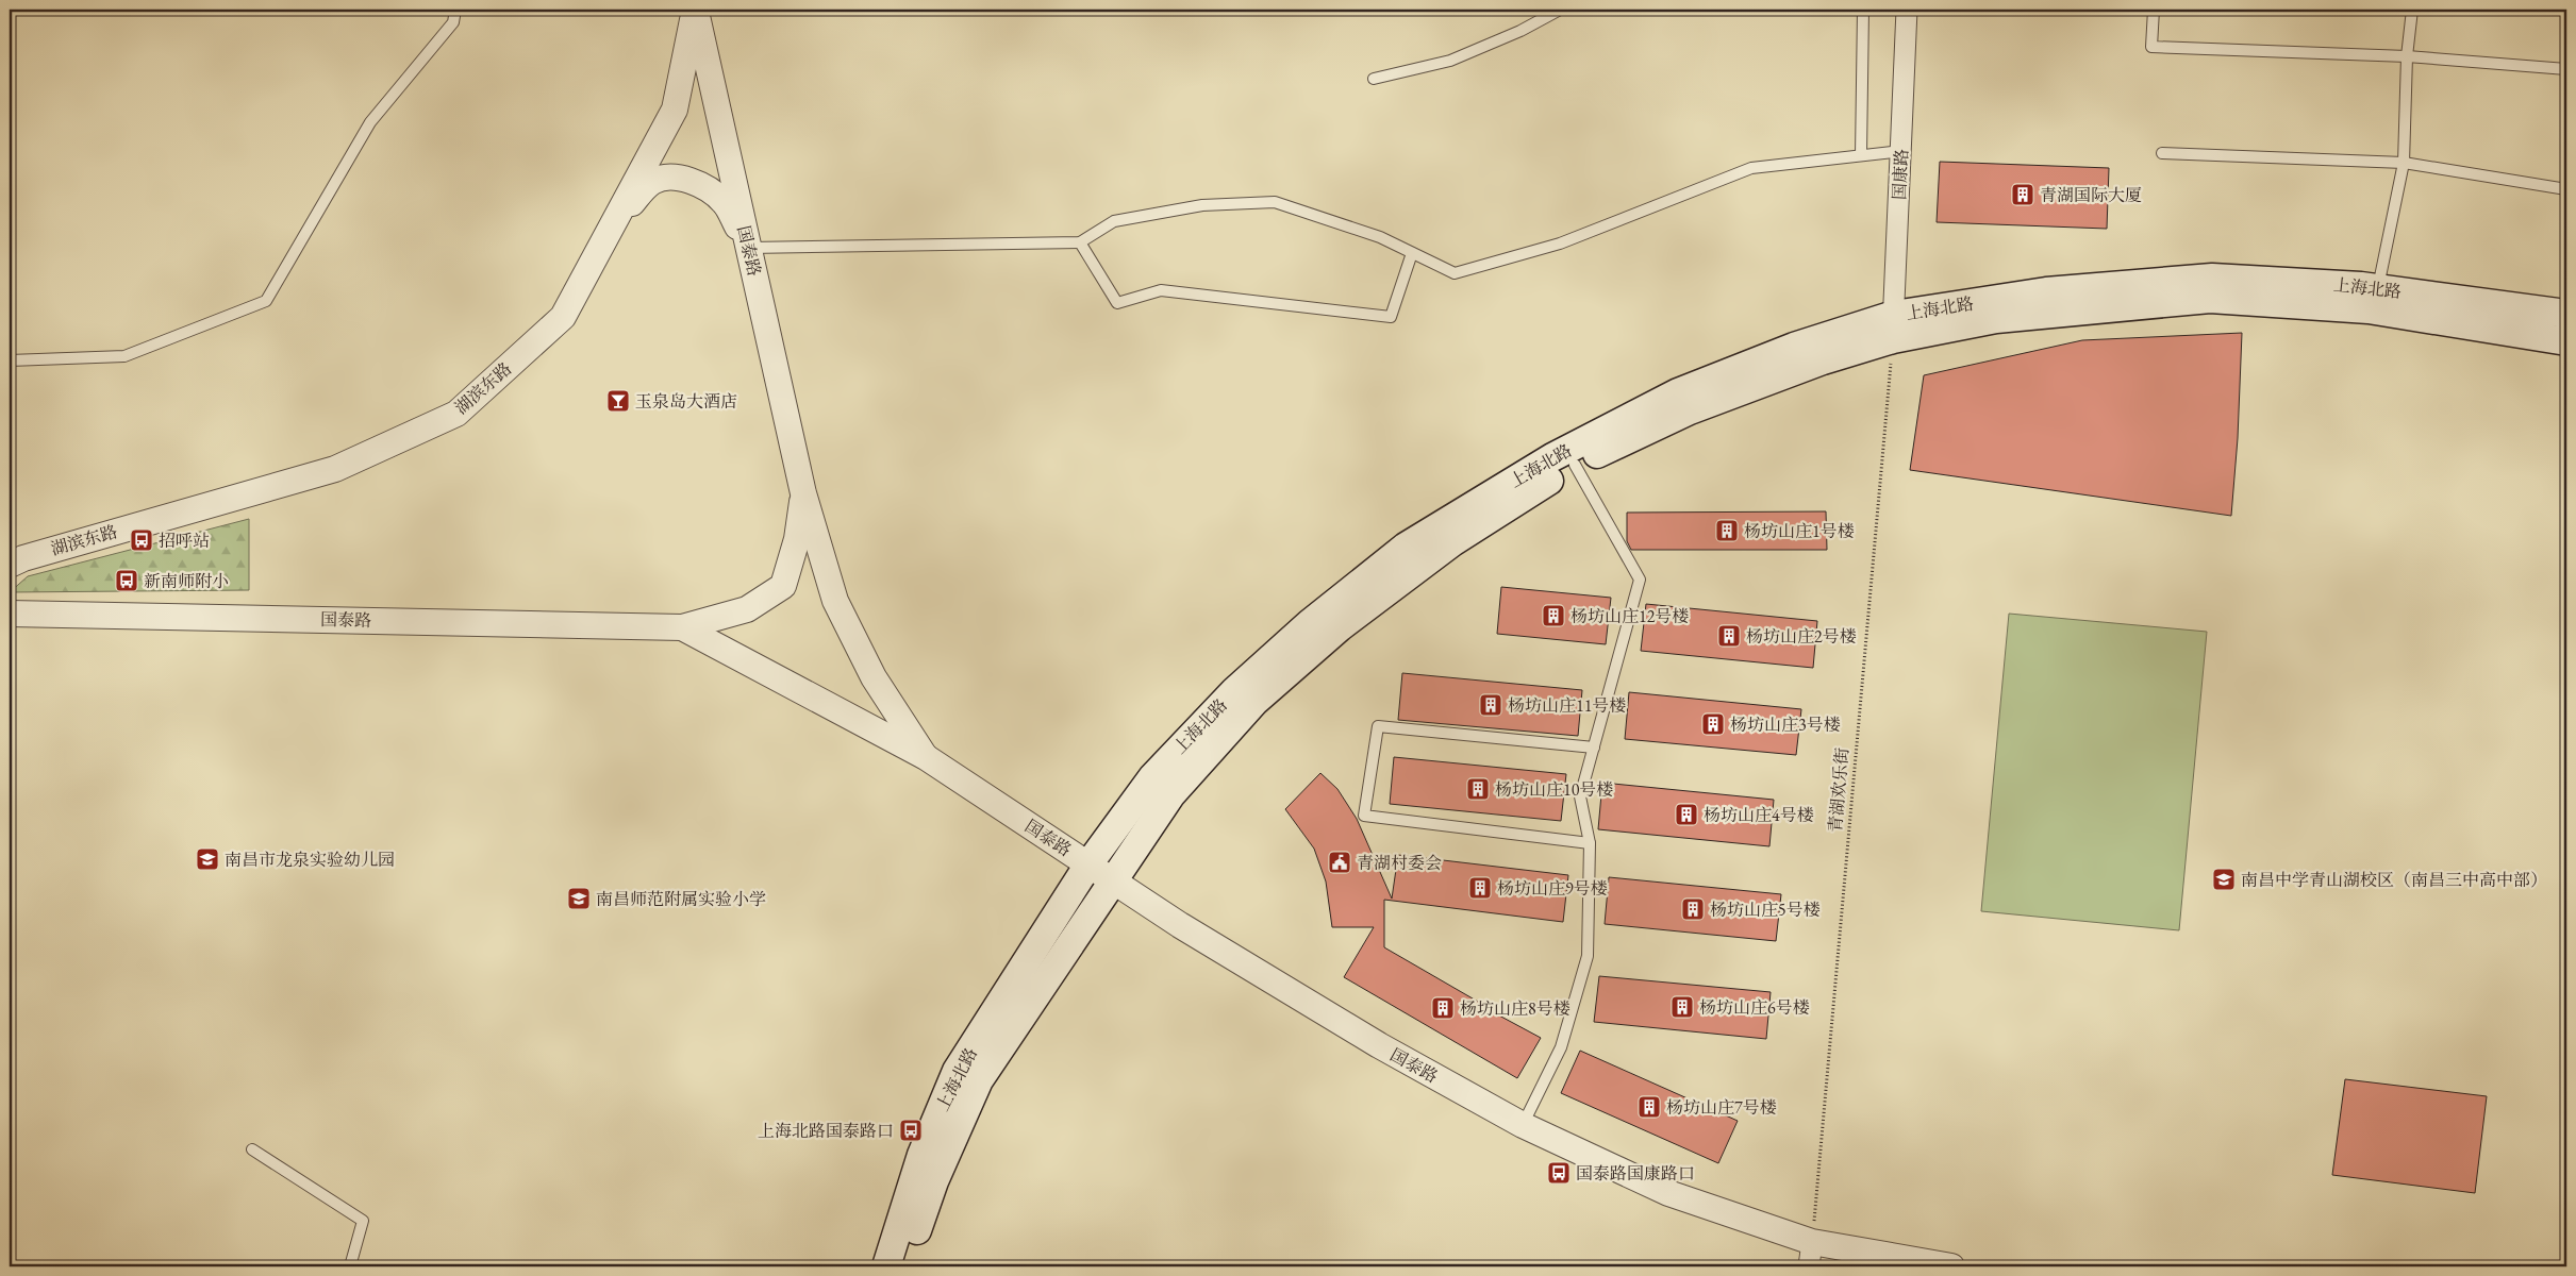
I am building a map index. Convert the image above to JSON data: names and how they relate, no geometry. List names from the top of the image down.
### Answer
{
  "streets": {
    "main road": ["上海北路"],
    "street": ["国康路", "国泰路", "湖滨东路"],
    "path": ["青湖欢乐街"]
  },
  "crossings": [
    ["国康路", "上海北路"],
    ["国康路", "青湖欢乐街"],
    ["国泰路", "上海北路"],
    ["国泰路", "湖滨东路"],
    ["国泰路", "青湖欢乐街"],
    ["上海北路", "青湖欢乐街"]
  ],
  "places": {
    "building": [
      "青湖国际大厦",
      "杨坊山庄1号楼",
      "杨坊山庄12号楼",
      "杨坊山庄2号楼",
      "杨坊山庄11号楼",
      "杨坊山庄3号楼",
      "杨坊山庄10号楼",
      "杨坊山庄4号楼",
      "杨坊山庄9号楼",
      "杨坊山庄5号楼",
      "杨坊山庄6号楼",
      "杨坊山庄8号楼",
      "杨坊山庄7号楼"
    ],
    "bar": ["玉泉岛大酒店"],
    "bus stop": [
      "招呼站",
      "新南师附小",
      "上海北路国泰路口",
      "国泰路国康路口"
    ],
    "school or university": ["南昌市龙泉实验幼儿园", "南昌中学青山湖校区（南昌三中高中部）", "南昌师范附属实验小学"],
    "public building": ["青湖村委会"]
  }
}
